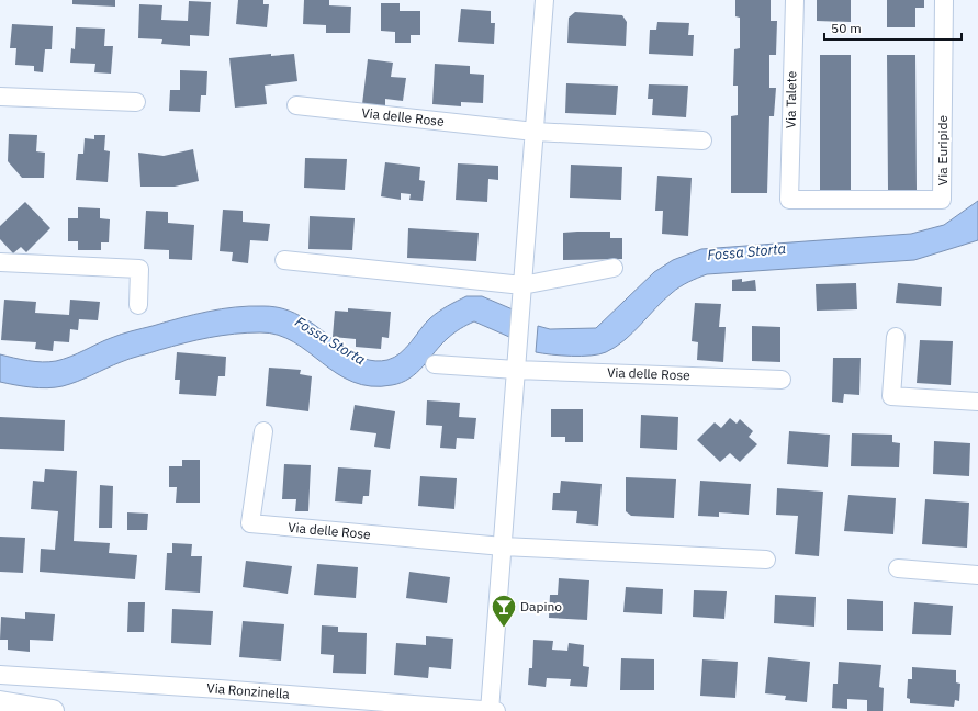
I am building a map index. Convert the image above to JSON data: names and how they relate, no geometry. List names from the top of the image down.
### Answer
{
  "streets": {
    "street": [
      "Via Talete",
      "Via delle Rose",
      "Via Euripide",
      "Via Ronzinella"
    ]
  },
  "crossings": [
    ["Via Talete", "Via Euripide"]
  ],
  "water": ["Fossa Storta"],
  "places": {
    "bar": ["Dapino"]
  },
  "scale_bar": "50 m"
}
